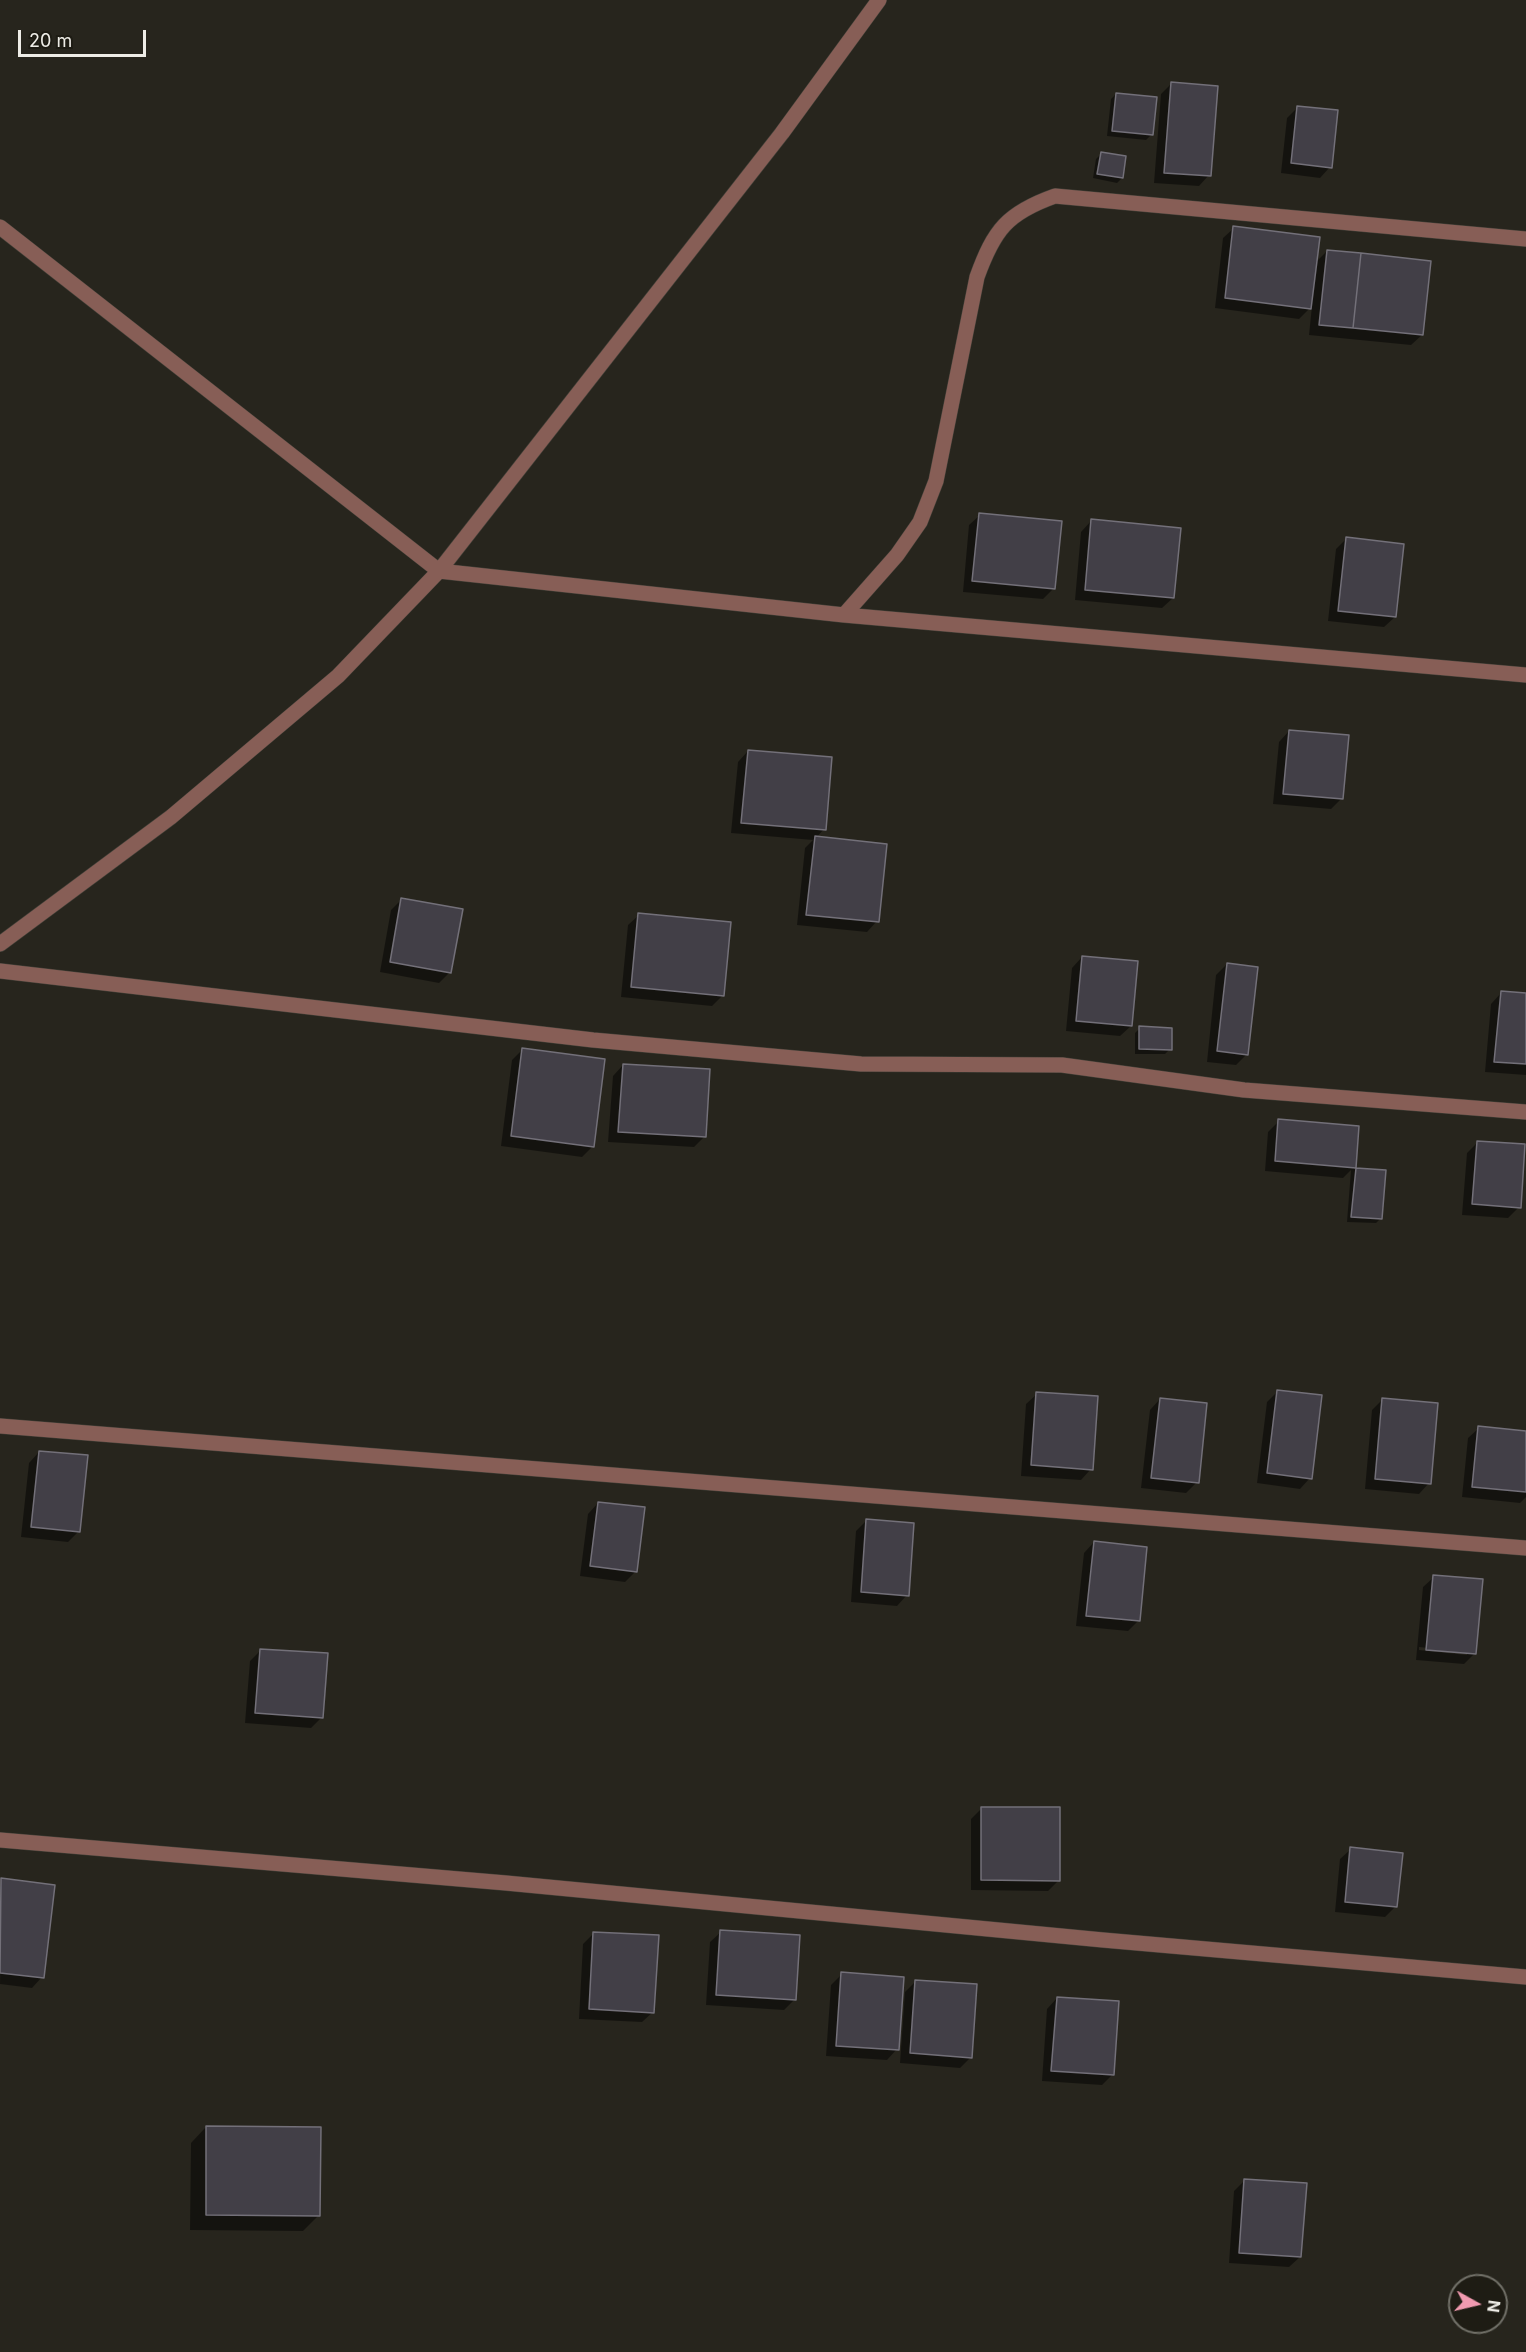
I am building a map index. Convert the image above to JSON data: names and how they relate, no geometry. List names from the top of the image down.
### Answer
{
  "scale_bar": "20 m",
  "north": "right"
}
